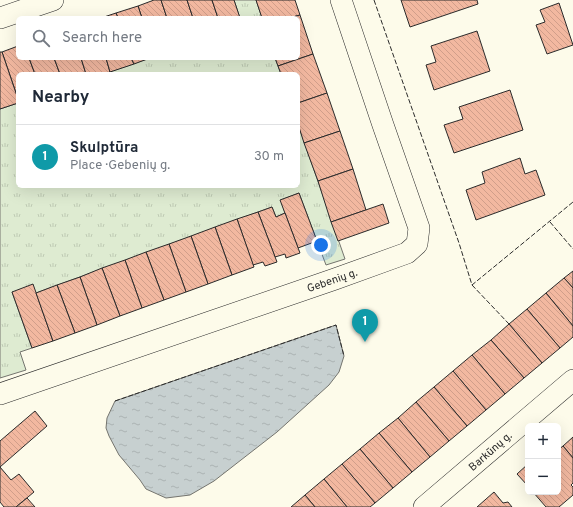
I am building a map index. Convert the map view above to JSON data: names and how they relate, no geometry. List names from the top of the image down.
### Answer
{
  "streets": {
    "street": ["Gebenių g.", "Barkūnų g."]
  },
  "page": {
    "search": "Search here",
    "heading": "Nearby",
    "list": [
      {
        "mark": "1",
        "name": "Skulptūra",
        "note": "Place · Gebenių g.",
        "value": "30 m"
      }
    ],
    "pins": "1",
    "map_buttons": ["+", "−"]
  }
}
